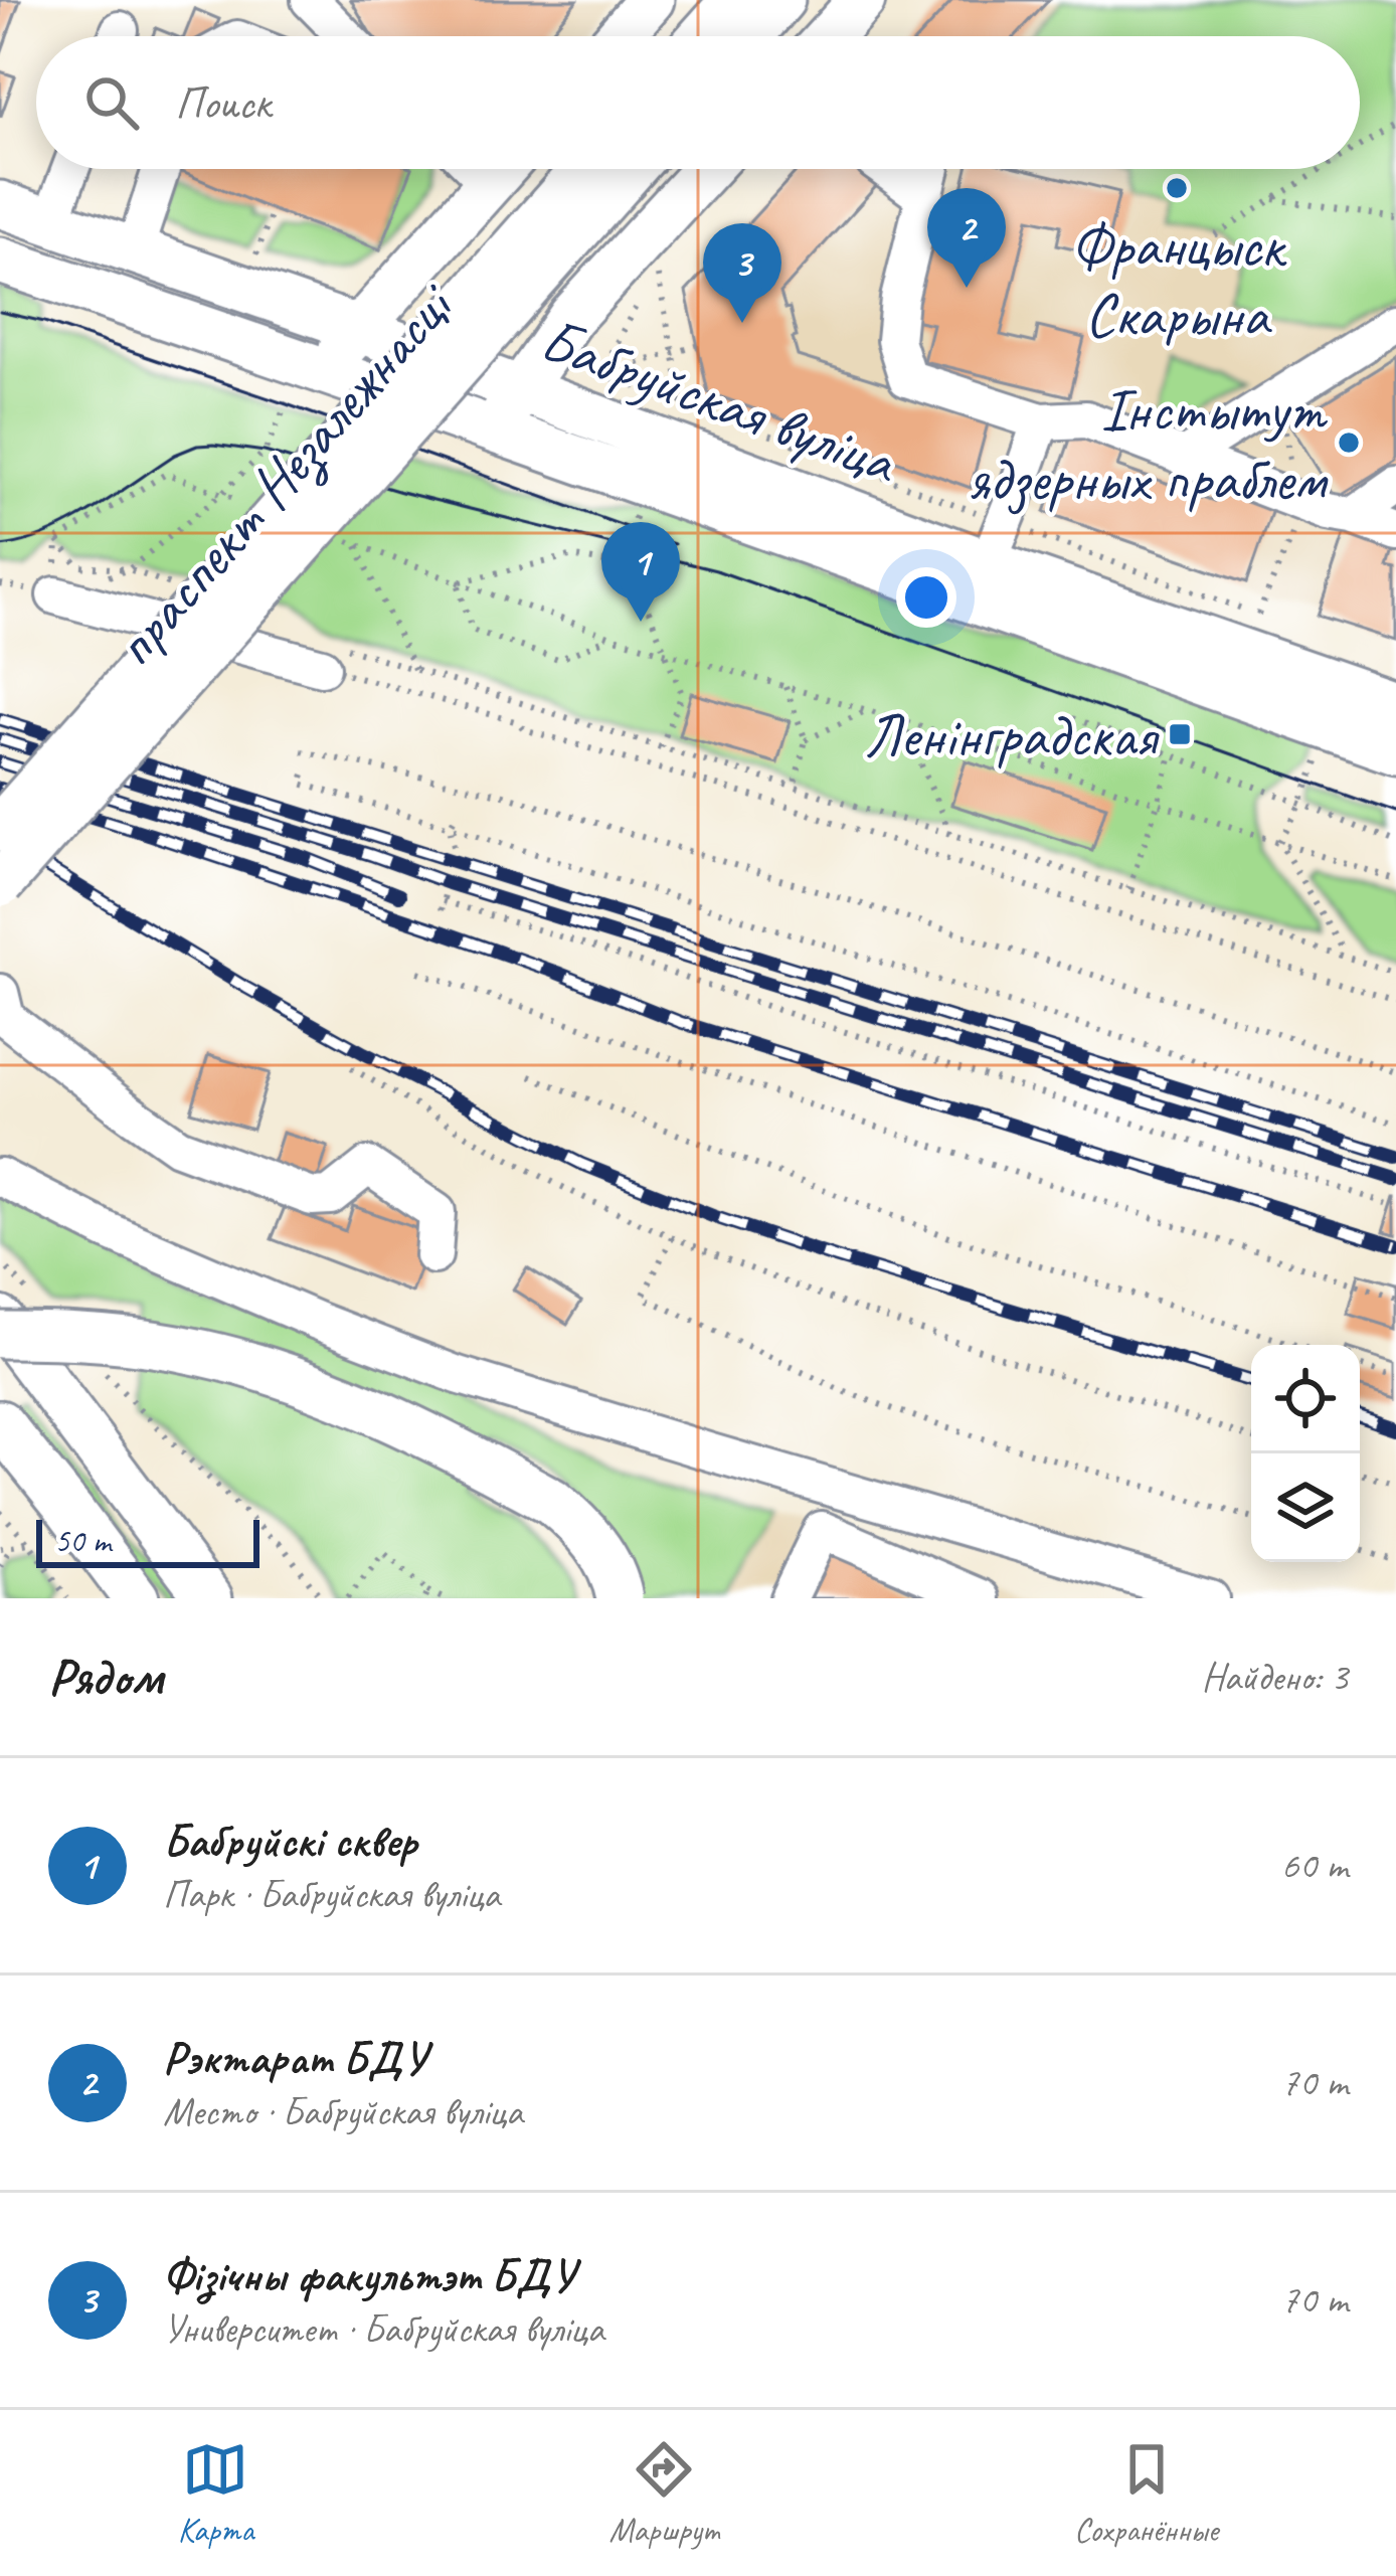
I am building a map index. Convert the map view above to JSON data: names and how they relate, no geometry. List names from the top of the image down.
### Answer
{
  "streets": {
    "main road": ["Бабруйская вуліца", "праспект Незалежнасці"]
  },
  "places": {
    "other": ["Францыск Скарына", "Інстытут ядзерных праблем"],
    "transit": ["Ленінградская"]
  },
  "scale_bar": "50 m",
  "page": {
    "search": "Поиск",
    "pins": ["2", "3", "1"],
    "scale": "50 m",
    "heading": ["Рядом", "Найдено: 3"],
    "list": [
      {
        "mark": "1",
        "name": "Бабруйскі сквер",
        "note": "Парк · Бабруйская вуліца",
        "value": "60 m"
      },
      {
        "mark": "2",
        "name": "Рэктарат БДУ",
        "note": "Место · Бабруйская вуліца",
        "value": "70 m"
      },
      {
        "mark": "3",
        "name": "Фізічны факультэт БДУ",
        "note": "Университет · Бабруйская вуліца",
        "value": "70 m"
      }
    ],
    "nav": ["Карта", "Маршрут", "Сохранённые"]
  }
}
